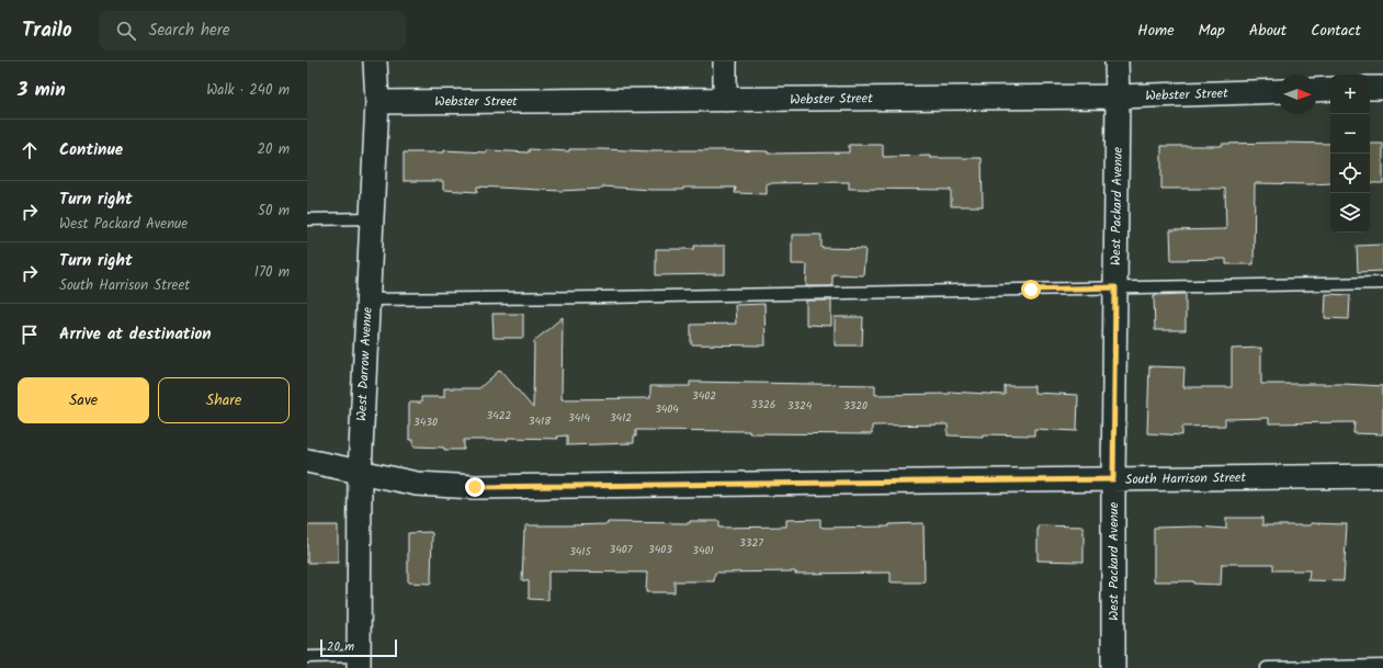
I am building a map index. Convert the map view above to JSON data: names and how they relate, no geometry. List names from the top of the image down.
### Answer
{
  "streets": {
    "street": [
      "Webster Street",
      "West Packard Avenue",
      "West Darrow Avenue",
      "South Harrison Street"
    ]
  },
  "crossings": [
    ["Webster Street", "West Packard Avenue"],
    ["Webster Street", "West Darrow Avenue"],
    ["West Packard Avenue", "South Harrison Street"],
    ["West Darrow Avenue", "South Harrison Street"]
  ],
  "house_numbers": [
    "3402",
    "3326",
    "3324",
    "3320",
    "3404",
    "3422",
    "3414",
    "3412",
    "3418",
    "3430",
    "3327",
    "3407",
    "3403",
    "3401",
    "3415"
  ],
  "scale_bar": "20 m",
  "north": "right",
  "page": {
    "header": "Trailo",
    "search": "Search here",
    "nav": [
      "Home",
      "Map",
      "About",
      "Contact"
    ],
    "heading": ["3 min", "Walk · 240 m"],
    "map_buttons": ["+", "−"],
    "list": [
      ["Continue", "20 m"],
      ["Turn right", "West Packard Avenue", "50 m"],
      ["Turn right", "South Harrison Street", "170 m"],
      "Arrive at destination"
    ],
    "buttons": ["Save", "Share"],
    "scale": "20 m"
  }
}
